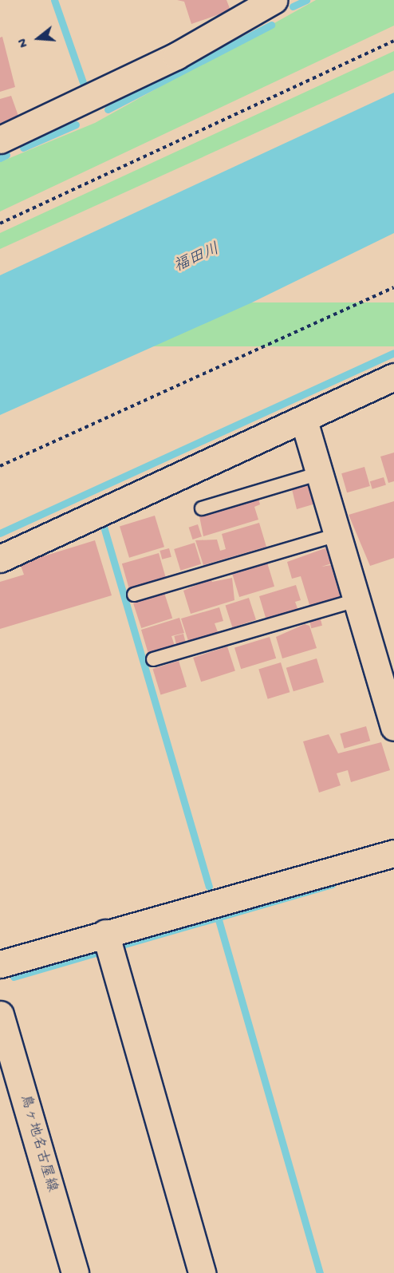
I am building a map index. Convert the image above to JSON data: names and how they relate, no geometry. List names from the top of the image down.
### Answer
{
  "streets": {
    "street": ["鳥ヶ地名古屋線"]
  },
  "water": ["福田川"],
  "north": "left"
}
